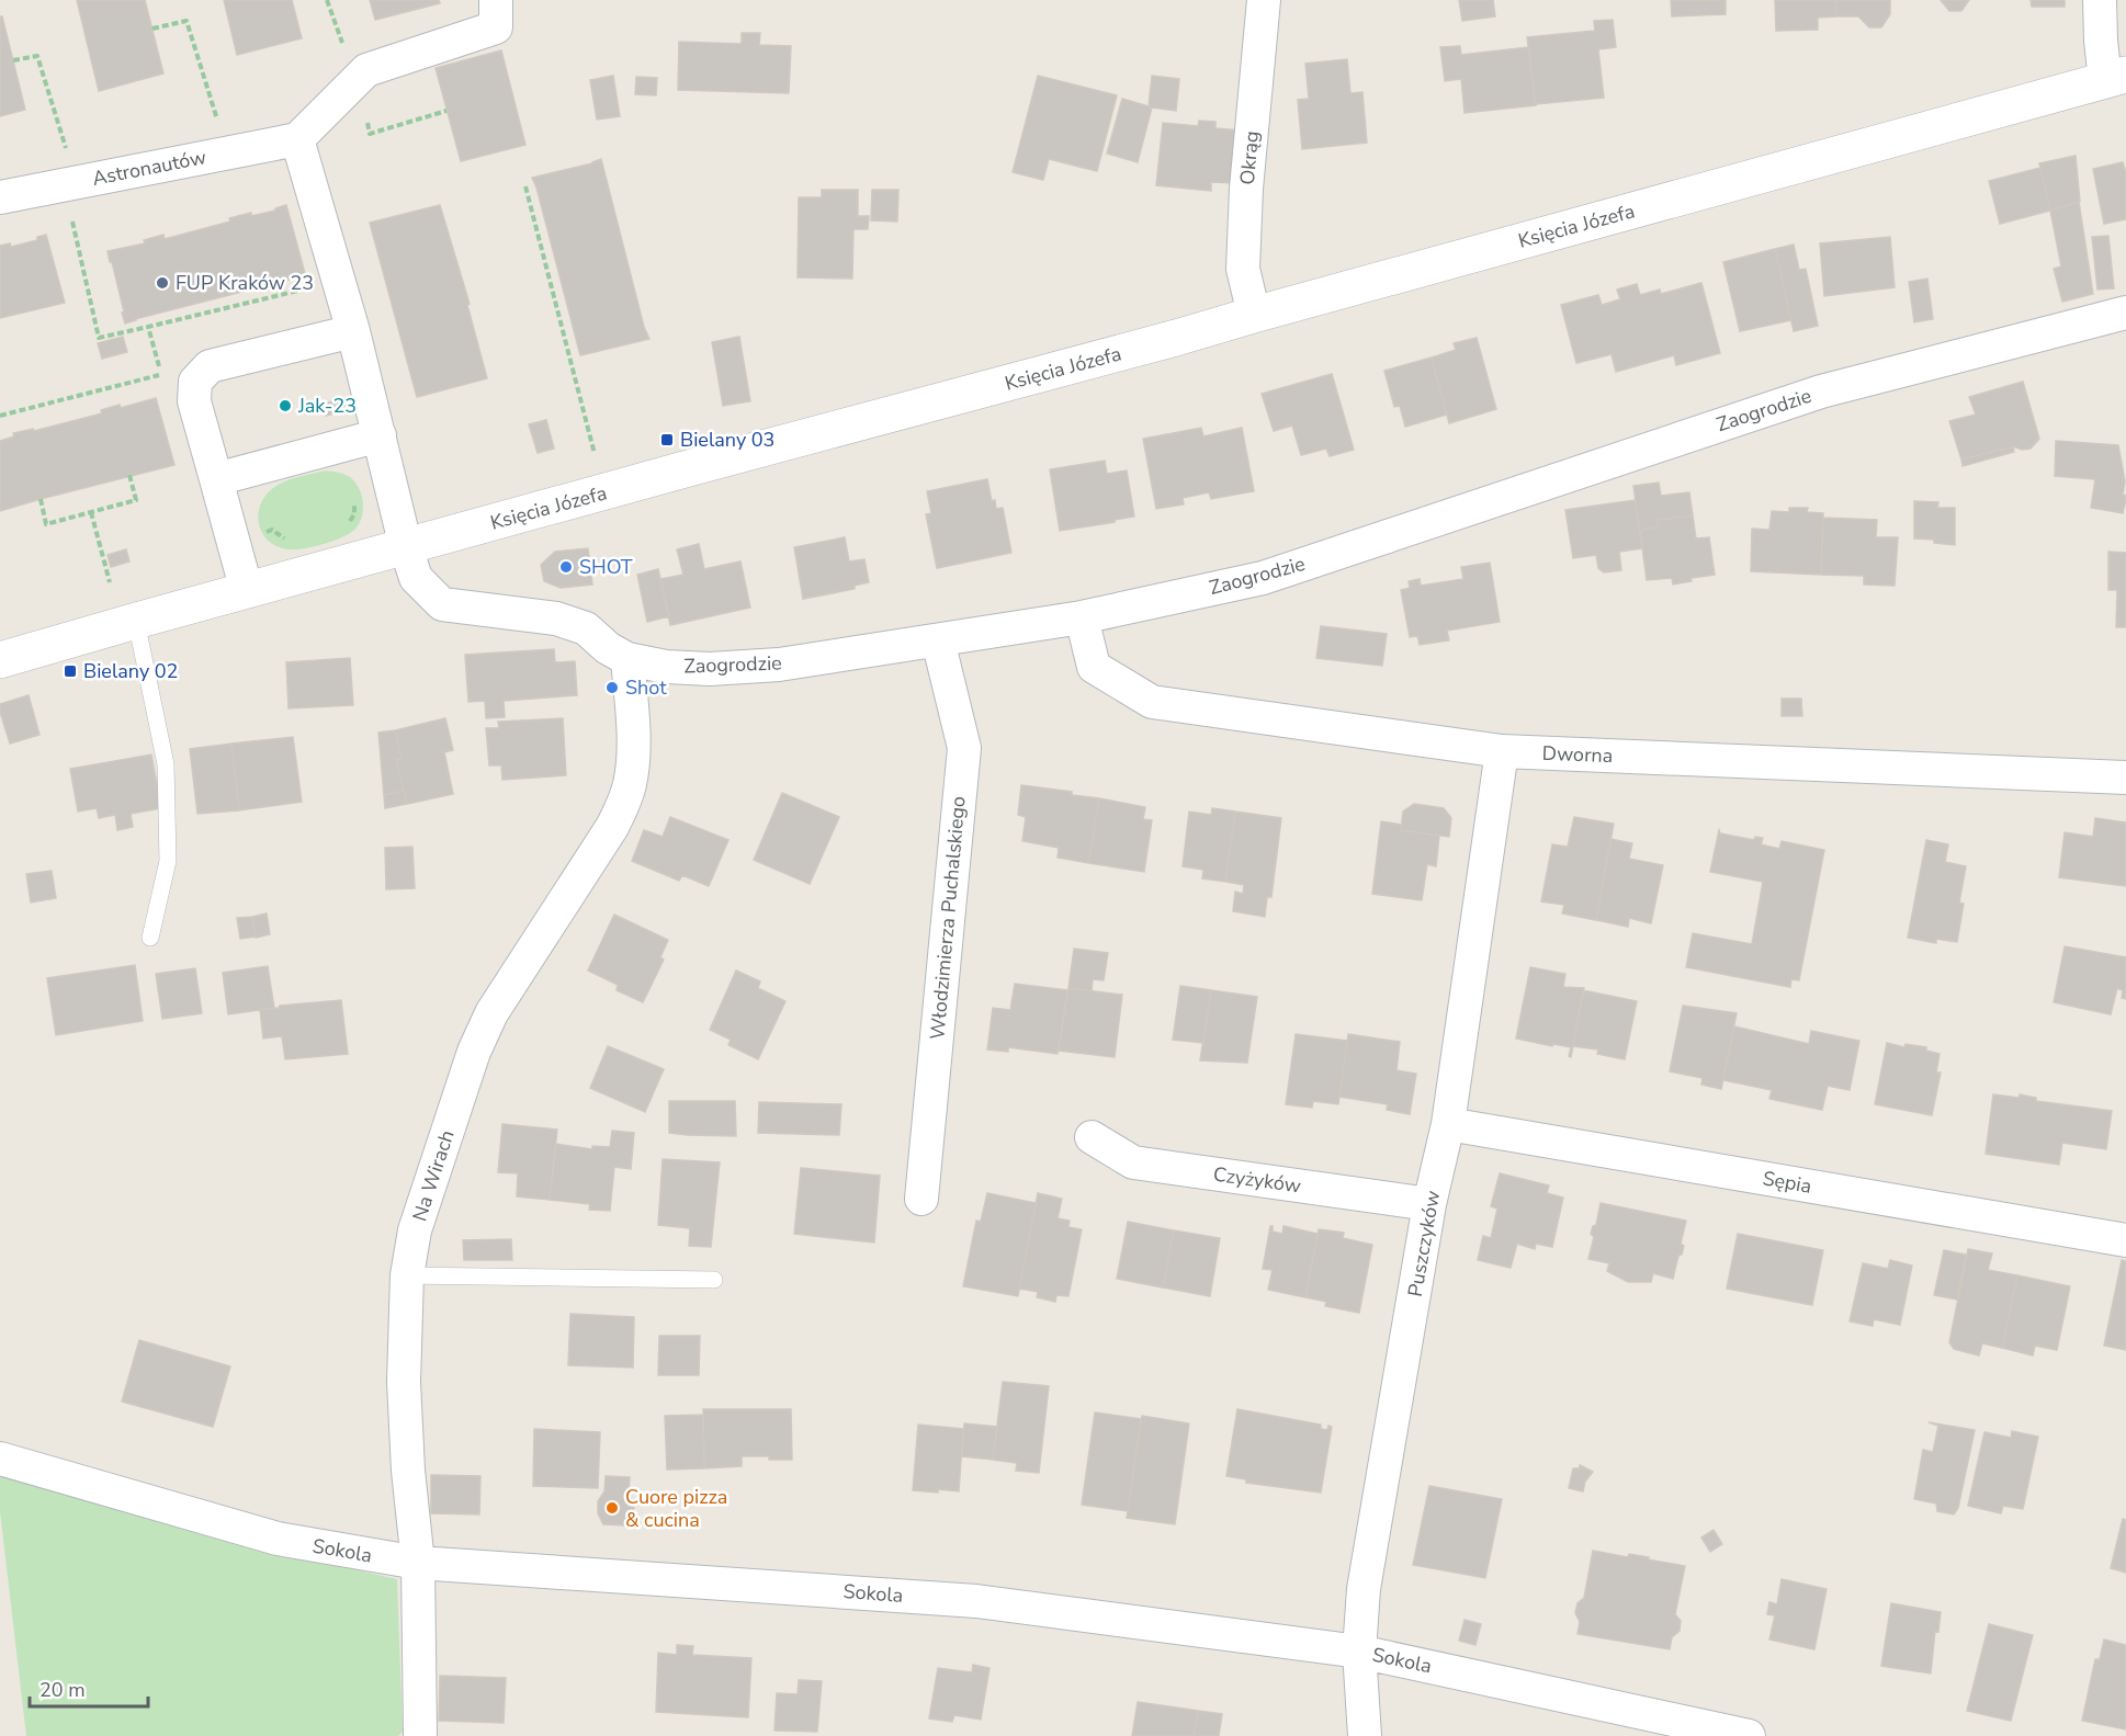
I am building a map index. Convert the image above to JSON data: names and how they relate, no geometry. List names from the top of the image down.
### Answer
{
  "streets": {
    "street": [
      "Okrąg",
      "Astronautów",
      "Księcia Józefa",
      "Zaogrodzie",
      "Dworna",
      "Włodzimierza Puchalskiego",
      "Na Wirach",
      "Czyżyków",
      "Sępia",
      "Puszczyków",
      "Sokola"
    ]
  },
  "crossings": [
    ["Okrąg", "Księcia Józefa"],
    ["Księcia Józefa", "Zaogrodzie"],
    ["Zaogrodzie", "Dworna"],
    ["Zaogrodzie", "Włodzimierza Puchalskiego"],
    ["Zaogrodzie", "Na Wirach"],
    ["Dworna", "Puszczyków"],
    ["Na Wirach", "Sokola"],
    ["Czyżyków", "Puszczyków"],
    ["Sępia", "Puszczyków"],
    ["Puszczyków", "Sokola"]
  ],
  "places": {
    "other": [
      "FUP Kraków 23",
      "Jak-23",
      "SHOT",
      "Shot",
      "Cuore pizza & cucina"
    ],
    "transit": ["Bielany 03", "Bielany 02"]
  },
  "scale_bar": "20 m"
}
